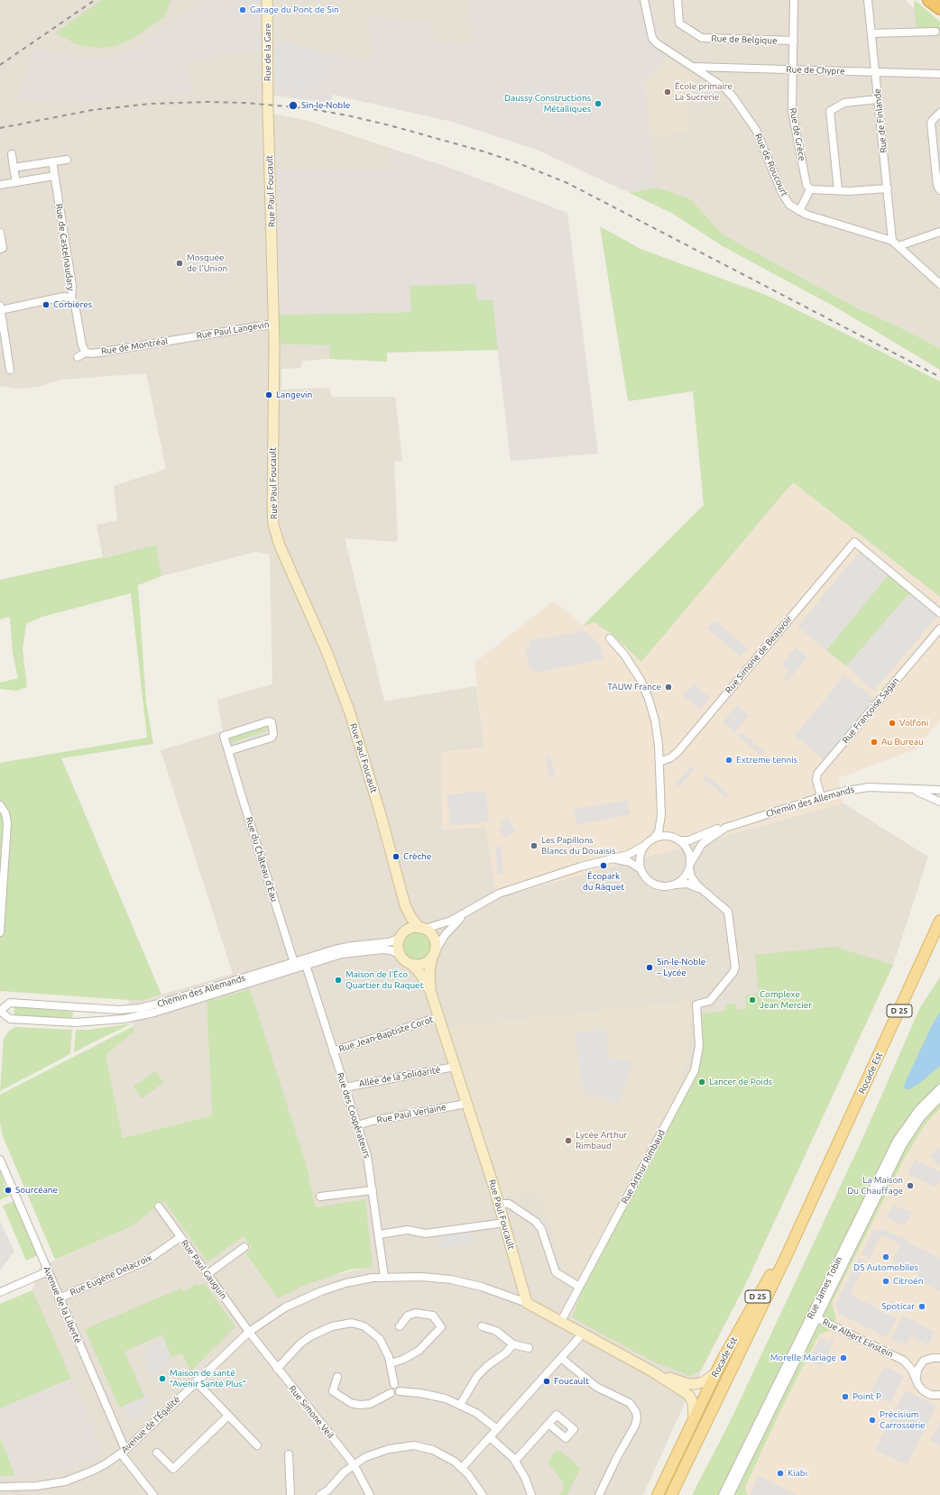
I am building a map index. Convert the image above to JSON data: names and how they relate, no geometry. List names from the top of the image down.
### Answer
{
  "streets": {
    "main road": ["D 25", "Rocade Est"],
    "street": [
      "Rue de Belgique",
      "Rue de la Gare",
      "Rue de Chypre",
      "Rue de Finlande",
      "Rue de Gréce",
      "Rue de Roucourt",
      "Rue Paul Foucault",
      "Rue de Castelnaudary",
      "Rue Paul Langevin",
      "Rue de Montréal",
      "Rue Simone de Beauvoir",
      "Rue Françoise Sagan",
      "Chemin des Allemands",
      "Rue du Château d'Eau",
      "Rue Jean-Baptiste Corot",
      "Allée de la Solidarité",
      "Rue Paul Verlaine",
      "Rue des Coopérateurs",
      "Rue Arthur Rimbaud",
      "Rue Paul Gauguin",
      "Rue Eugène Delacroix",
      "Rue James Tobin",
      "Avenue de la Liberté",
      "Rue Albert Einstein",
      "Rue Simone Veil",
      "Avenue de l'Égalité"
    ]
  },
  "crossings": [
    ["Rue de Belgique", "Rue de Gréce"],
    ["Rue de la Gare", "Rue Paul Foucault"],
    ["Rue de Chypre", "Rue de Finlande"],
    ["Rue de Chypre", "Rue de Gréce"],
    ["Rue de Chypre", "Rue de Roucourt"],
    ["Rue de Finlande", "Rue de Roucourt"],
    ["Rue Paul Foucault", "Rue Paul Langevin"],
    ["Rue Paul Foucault", "Chemin des Allemands"],
    ["Rue Paul Foucault", "Rue Jean-Baptiste Corot"],
    ["Rue Paul Foucault", "Allée de la Solidarité"],
    ["Rue Paul Foucault", "Rue Paul Verlaine"],
    ["Rue Paul Foucault", "Avenue de l'Égalité"],
    ["Rue de Castelnaudary", "Rue de Montréal"],
    ["Rue Paul Langevin", "Rue de Montréal"],
    ["Rue Françoise Sagan", "Chemin des Allemands"],
    ["Chemin des Allemands", "Rue du Château d'Eau"],
    ["Chemin des Allemands", "Rue des Coopérateurs"],
    ["Rue Jean-Baptiste Corot", "Rue des Coopérateurs"],
    ["Allée de la Solidarité", "Rue des Coopérateurs"],
    ["Rue Paul Verlaine", "Rue des Coopérateurs"],
    ["Rue des Coopérateurs", "Avenue de l'Égalité"],
    ["Rue Paul Gauguin", "Rue Eugène Delacroix"],
    ["Rue Paul Gauguin", "Rue Simone Veil"],
    ["Rue Paul Gauguin", "Avenue de l'Égalité"],
    ["Rue Eugène Delacroix", "Avenue de la Liberté"],
    ["Rue James Tobin", "Rue Albert Einstein"],
    ["Avenue de la Liberté", "Avenue de l'Égalité"],
    ["Rue Simone Veil", "Avenue de l'Égalité"]
  ],
  "places": [
    "Garage du Pont de Sin",
    "École primaire La Sucrerie",
    "Daussy Constructions Métalliques",
    "Sin-le-Noble",
    "Mosquée de l'Union",
    "Corbières",
    "Langevin",
    "TAUW France",
    "Volfoni",
    "Au Bureau",
    "Extreme tennis",
    "Les Papillons Blancs du Douaisis",
    "Crèche",
    "Écopark du Râquet",
    "Sin-le-Noble – Lycée",
    "Maison de l'Éco Quartier du Raquet",
    "Complexe Jean Mercier",
    "Lancer de Poids",
    "Lycée Arthur Rimbaud",
    "La Maison Du Chauffage",
    "Sourcéane",
    "DS Automobiles",
    "Citroën",
    "Spoticar",
    "Morelle Mariage",
    "Maison de santé \"Avenir Santé Plus\"",
    "Foucault",
    "Point P",
    "Précisium Carrosserie",
    "Kiabi"
  ]
}
